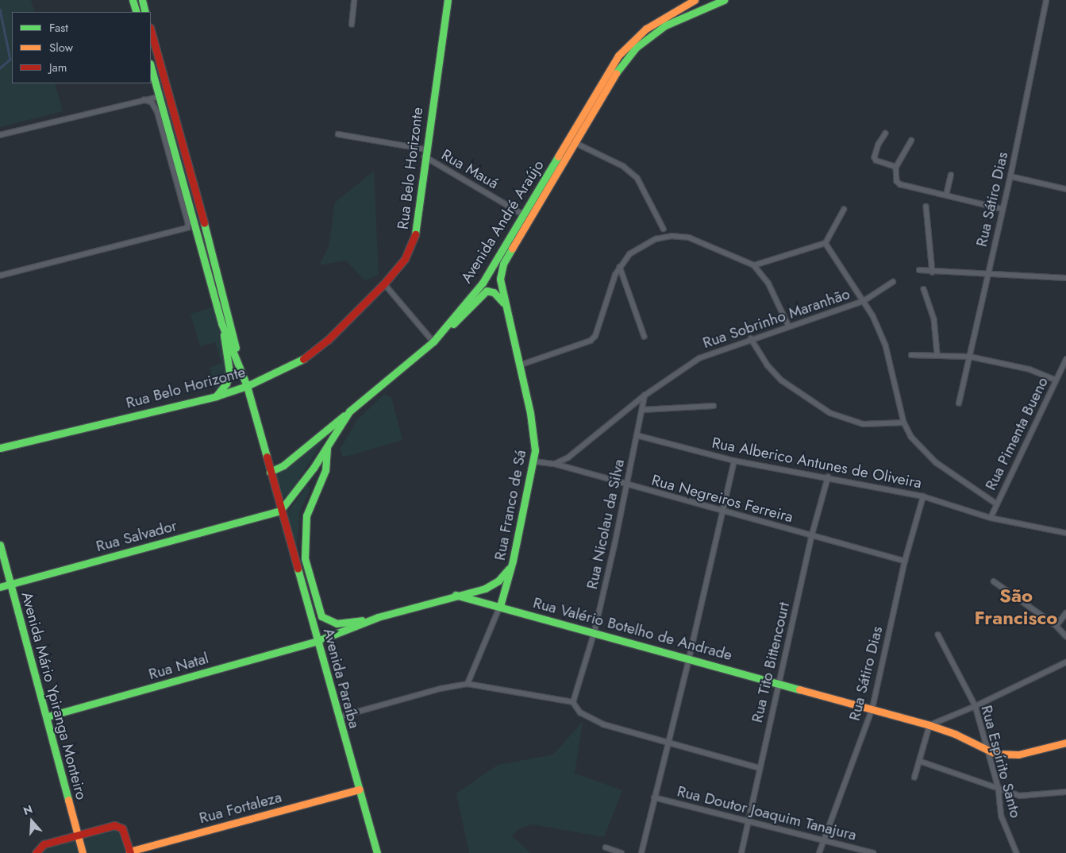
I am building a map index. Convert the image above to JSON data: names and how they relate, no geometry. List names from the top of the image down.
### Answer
{
  "streets": {
    "main road": [
      "Rua Belo Horizonte",
      "Avenida André Araújo",
      "Rua Franco de Sá",
      "Rua Salvador",
      "Rua Valério Botelho de Andrade",
      "Rua Natal",
      "Avenida Paraíba",
      "Avenida Mário Ypiranga Monteiro",
      "Rua Fortaleza"
    ],
    "street": [
      "Rua Mauá",
      "Rua Sátiro Dias",
      "Rua Sobrinho Maranhão",
      "Rua Pimenta Bueno",
      "Rua Alberico Antunes de Oliveira",
      "Rua Negreiros Ferreira",
      "Rua Nicolau da Silva",
      "Rua Tito Bittencourt",
      "Rua Espírito Santo",
      "Rua Doutor Joaquim Tanajura"
    ]
  },
  "crossings": [
    ["Rua Belo Horizonte", "Rua Mauá"],
    ["Rua Belo Horizonte", "Avenida Paraíba"],
    ["Rua Mauá", "Avenida André Araújo"],
    ["Rua Sátiro Dias", "Rua Alberico Antunes de Oliveira"],
    ["Rua Sátiro Dias", "Rua Negreiros Ferreira"],
    ["Rua Sátiro Dias", "Rua Valério Botelho de Andrade"],
    ["Rua Sátiro Dias", "Rua Doutor Joaquim Tanajura"],
    ["Avenida André Araújo", "Rua Franco de Sá"],
    ["Avenida André Araújo", "Rua Salvador"],
    ["Avenida André Araújo", "Avenida Paraíba"],
    ["Rua Sobrinho Maranhão", "Rua Negreiros Ferreira"],
    ["Rua Sobrinho Maranhão", "Rua Nicolau da Silva"],
    ["Rua Pimenta Bueno", "Rua Alberico Antunes de Oliveira"],
    ["Rua Alberico Antunes de Oliveira", "Rua Nicolau da Silva"],
    ["Rua Alberico Antunes de Oliveira", "Rua Tito Bittencourt"],
    ["Rua Negreiros Ferreira", "Rua Franco de Sá"],
    ["Rua Negreiros Ferreira", "Rua Nicolau da Silva"],
    ["Rua Negreiros Ferreira", "Rua Tito Bittencourt"],
    ["Rua Franco de Sá", "Rua Valério Botelho de Andrade"],
    ["Rua Nicolau da Silva", "Rua Valério Botelho de Andrade"],
    ["Rua Salvador", "Avenida Paraíba"],
    ["Rua Salvador", "Avenida Mário Ypiranga Monteiro"],
    ["Rua Valério Botelho de Andrade", "Rua Tito Bittencourt"],
    ["Rua Valério Botelho de Andrade", "Rua Espírito Santo"],
    ["Rua Tito Bittencourt", "Rua Doutor Joaquim Tanajura"],
    ["Rua Natal", "Avenida Paraíba"],
    ["Rua Natal", "Avenida Mário Ypiranga Monteiro"],
    ["Avenida Paraíba", "Rua Fortaleza"],
    ["Avenida Mário Ypiranga Monteiro", "Rua Fortaleza"]
  ],
  "districts": ["São Francisco"],
  "legend": ["Fast", "Slow", "Jam"],
  "north": "top"
}
